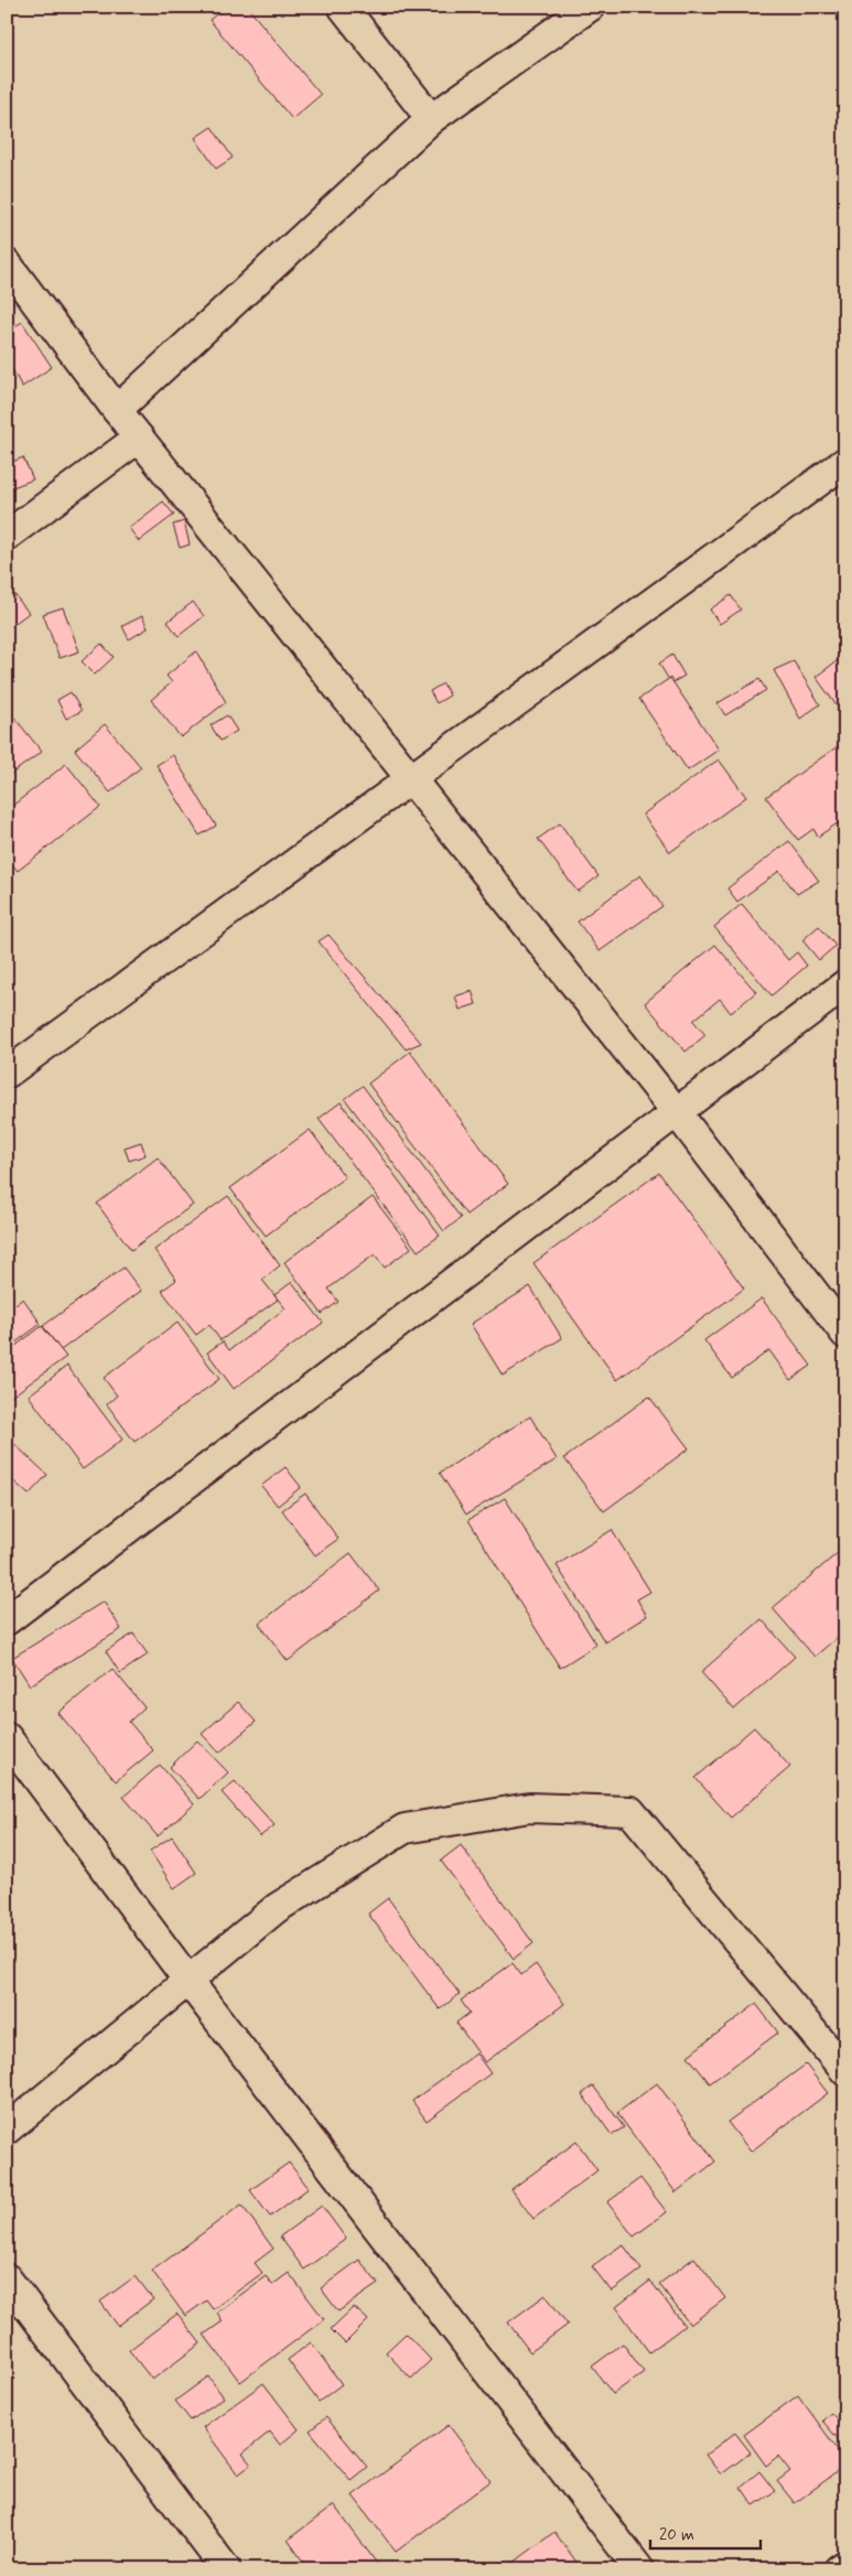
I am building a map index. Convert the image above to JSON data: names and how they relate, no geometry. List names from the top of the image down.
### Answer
{
  "scale_bar": "20 m"
}
